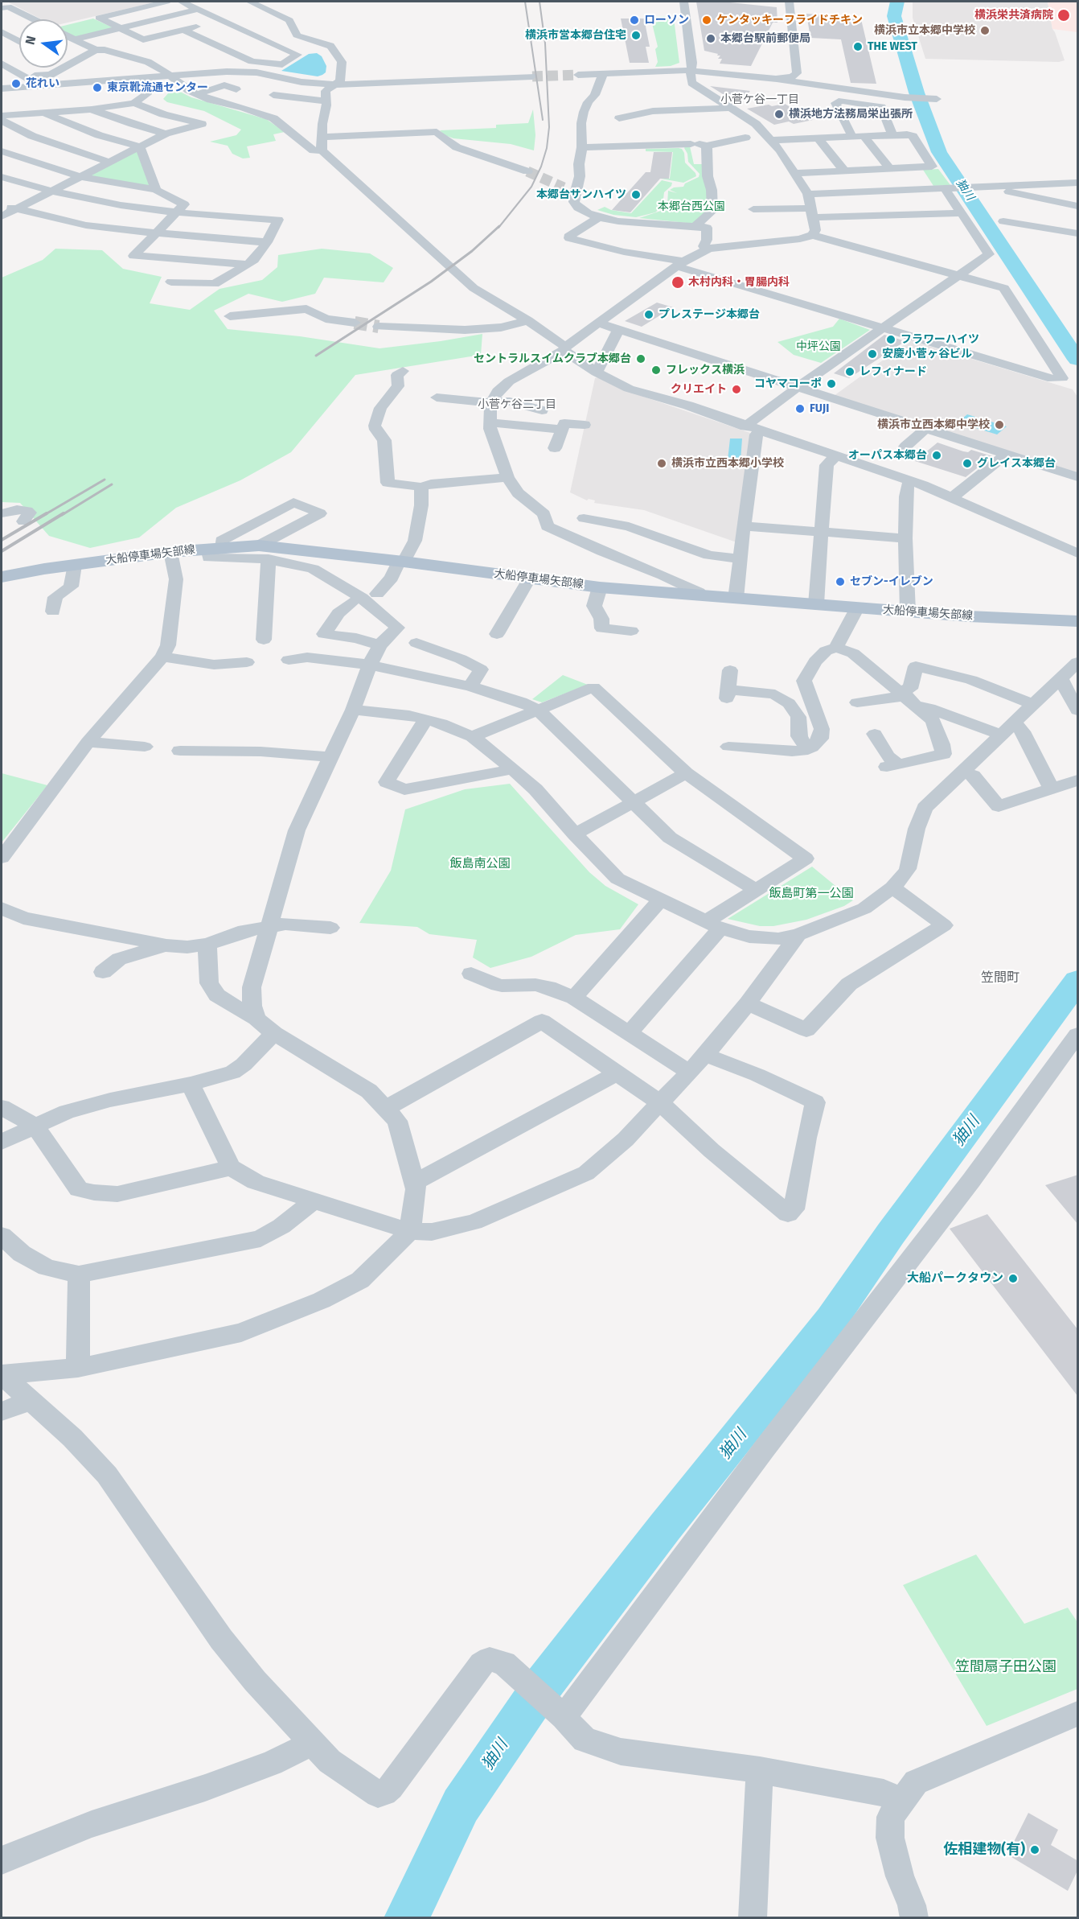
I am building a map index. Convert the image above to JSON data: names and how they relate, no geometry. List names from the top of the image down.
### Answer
{
  "streets": {
    "main road": ["大船停車場矢部線"]
  },
  "districts": ["小菅ケ谷一丁目", "小菅ケ谷二丁目", "笠間町"],
  "water": ["㹨川"],
  "parks": [
    "本郷台西公園",
    "中坪公園",
    "飯島南公園",
    "飯島町第一公園",
    "笠間扇子田公園"
  ],
  "places": [
    "横浜栄共済病院",
    "ローソン",
    "ケンタッキーフライドチキン",
    "横浜市立本郷中学校",
    "横浜市営本郷台住宅",
    "本郷台駅前郵便局",
    "THE WEST",
    "花れい",
    "東京靴流通センター",
    "横浜地方法務局栄出張所",
    "本郷台サンハイツ",
    "木村内科・胃腸内科",
    "プレステージ本郷台",
    "フラワーハイツ",
    "安慶小菅ヶ谷ビル",
    "セントラルスイムクラブ本郷台",
    "フレックス横浜",
    "レフィナード",
    "コヤマコーポ",
    "クリエイト",
    "FUJI",
    "横浜市立西本郷中学校",
    "オーパス本郷台",
    "横浜市立西本郷小学校",
    "グレイス本郷台",
    "セブン-イレブン",
    "大船パークタウン",
    "佐相建物(有)"
  ],
  "north": "left"
}
